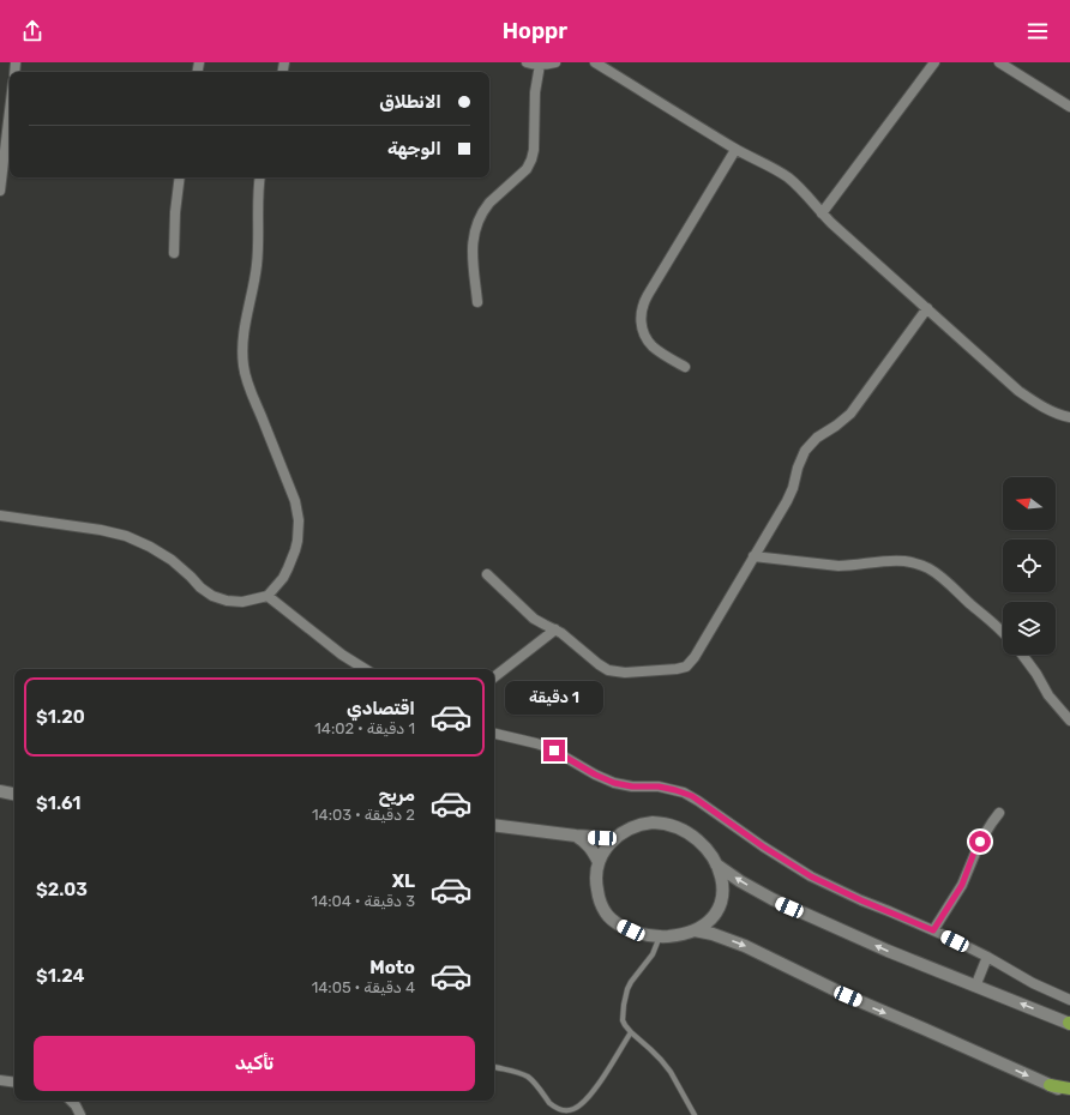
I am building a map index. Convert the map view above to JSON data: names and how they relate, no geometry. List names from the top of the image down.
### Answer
{
  "north": "left",
  "page": {
    "header": "Hoppr",
    "banner": ["الانطلاق", "الوجهة"],
    "list": [
      {
        "name": "اقتصادي",
        "note": "1 دقيقة · 14:02",
        "value": "$1.20"
      },
      {
        "name": "مريح",
        "note": "2 دقيقة · 14:03",
        "value": "$1.61"
      },
      {
        "name": "XL",
        "note": "3 دقيقة · 14:04",
        "value": "$2.03"
      },
      {
        "name": "Moto",
        "note": "4 دقيقة · 14:05",
        "value": "$1.24"
      }
    ],
    "bubble": "1 دقيقة",
    "buttons": "تأكيد"
  }
}
